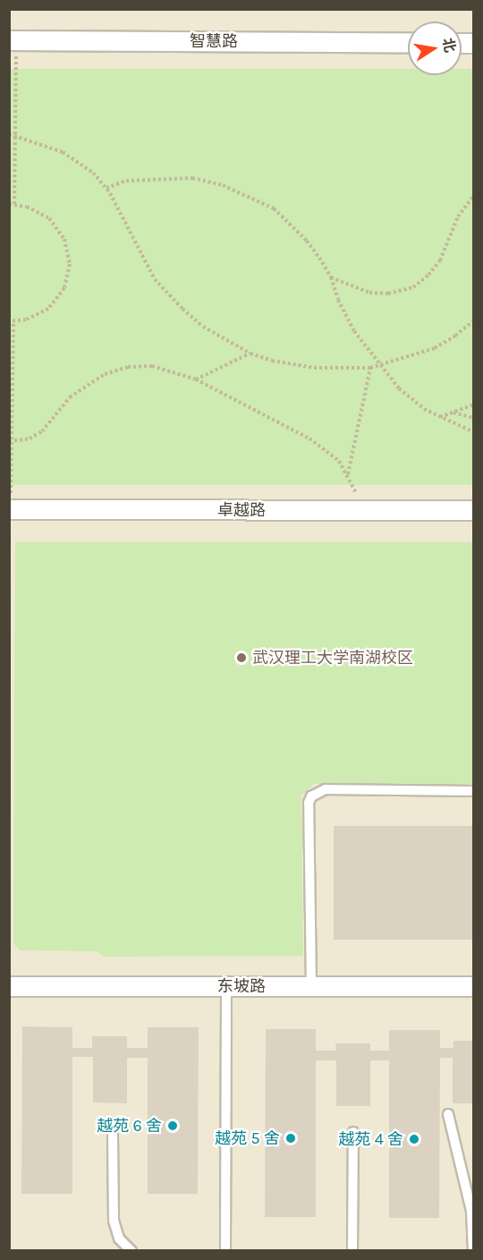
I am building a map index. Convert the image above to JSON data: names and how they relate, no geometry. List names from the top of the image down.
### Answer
{
  "streets": {
    "street": ["智慧路", "卓越路", "东坡路"]
  },
  "places": [
    "武汉理工大学南湖校区",
    "越苑 6 舍",
    "越苑 5 舍",
    "越苑 4 舍"
  ],
  "north": "right"
}
